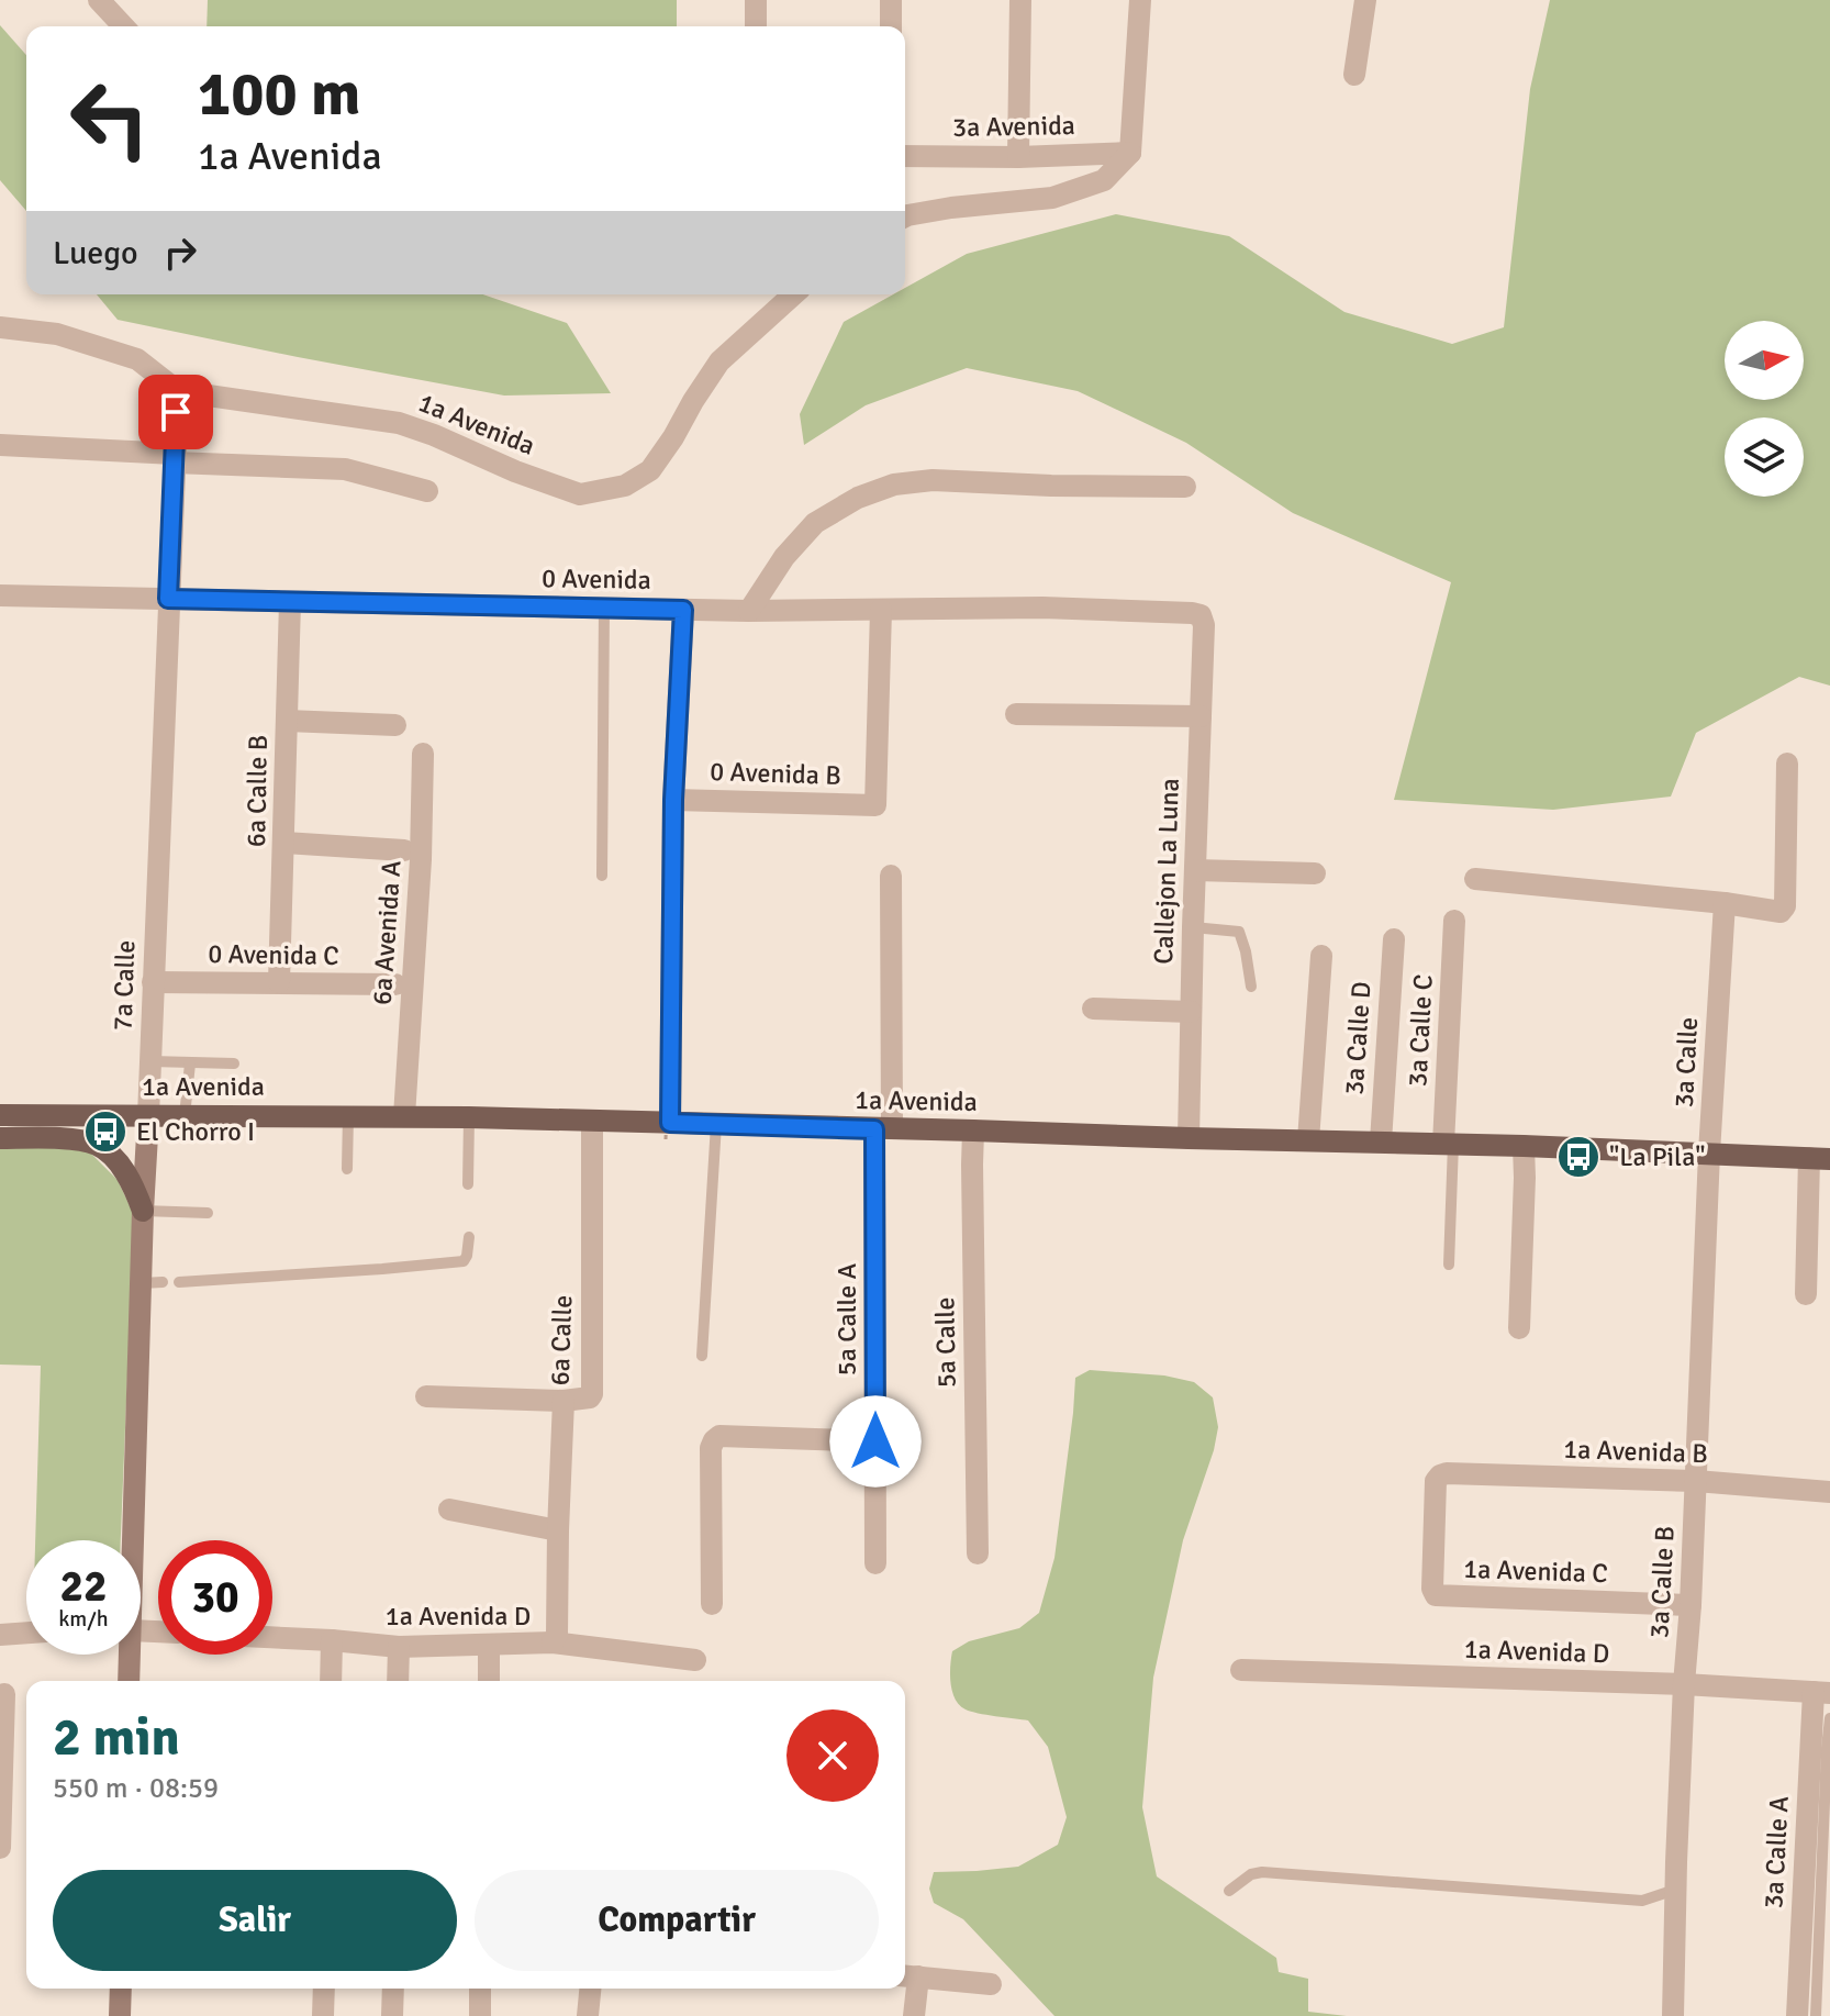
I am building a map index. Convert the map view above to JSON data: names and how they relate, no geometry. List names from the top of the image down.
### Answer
{
  "streets": {
    "main road": ["1a Avenida"],
    "street": [
      "3a Avenida",
      "0 Avenida",
      "0 Avenida B",
      "6a Calle B",
      "Callejon La Luna",
      "6a Avenida A",
      "0 Avenida C",
      "7a Calle",
      "3a Calle C",
      "3a Calle D",
      "3a Calle",
      "5a Calle A",
      "6a Calle",
      "5a Calle",
      "1a Avenida B",
      "1a Avenida C",
      "3a Calle B",
      "1a Avenida D",
      "3a Calle A"
    ]
  },
  "crossings": [
    ["1a Avenida", "Callejon La Luna"],
    ["1a Avenida", "6a Avenida A"],
    ["1a Avenida", "7a Calle"],
    ["1a Avenida", "3a Calle C"],
    ["1a Avenida", "3a Calle D"],
    ["1a Avenida", "3a Calle"],
    ["1a Avenida", "5a Calle A"],
    ["1a Avenida", "6a Calle"],
    ["1a Avenida", "5a Calle"],
    ["1a Avenida", "3a Calle B"],
    ["0 Avenida", "0 Avenida B"],
    ["0 Avenida", "6a Calle B"],
    ["0 Avenida", "Callejon La Luna"],
    ["0 Avenida", "7a Calle"],
    ["6a Calle B", "0 Avenida C"],
    ["0 Avenida C", "7a Calle"],
    ["3a Calle", "3a Calle B"],
    ["6a Calle", "1a Avenida D"],
    ["1a Avenida B", "1a Avenida C"],
    ["1a Avenida B", "3a Calle B"],
    ["1a Avenida C", "3a Calle B"],
    ["3a Calle B", "1a Avenida D"],
    ["1a Avenida D", "3a Calle A"]
  ],
  "places": {
    "bus stop": ["El Chorro I", "\"La Pila\""]
  },
  "north": "right",
  "page": {
    "turn": ["100 m", "1a Avenida"],
    "then": "Luego",
    "speed": "22 km/h",
    "limit": "30",
    "heading": ["2 min", "550 m · 08:59"],
    "buttons": ["Salir", "Compartir"]
  }
}
